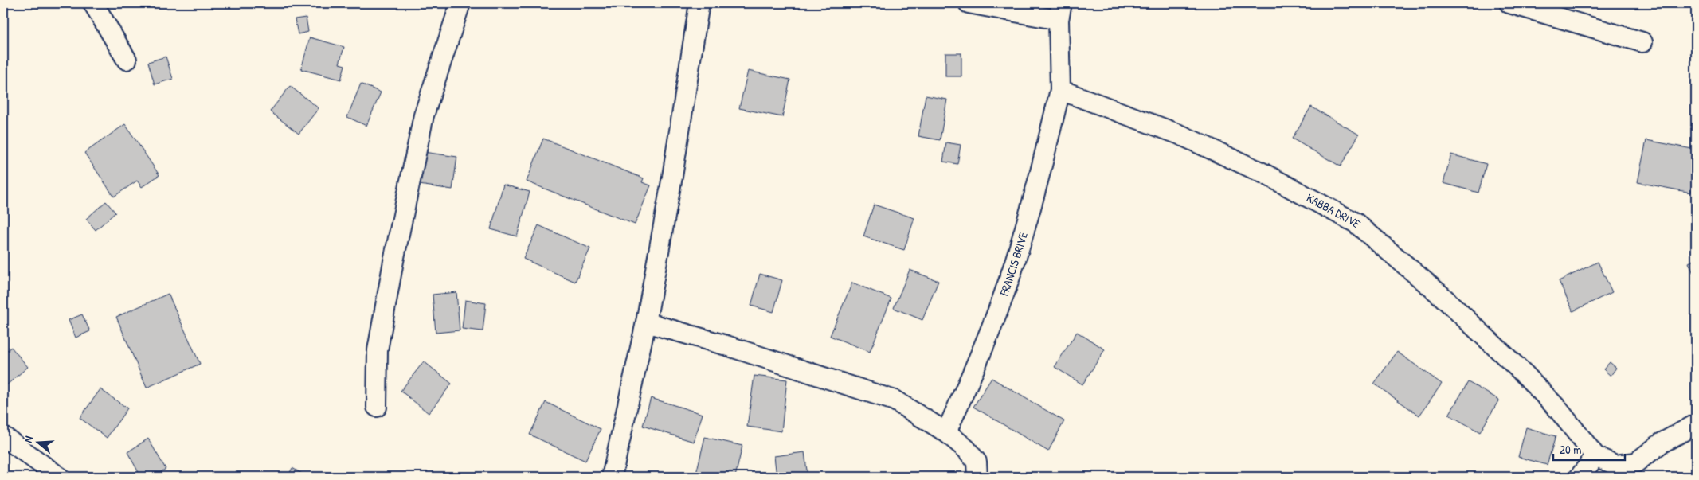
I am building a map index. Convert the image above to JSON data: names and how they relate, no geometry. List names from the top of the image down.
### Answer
{
  "streets": {
    "street": ["KABBA DRIVE", "FRANCIS BRIVE"]
  },
  "crossings": [
    ["KABBA DRIVE", "FRANCIS BRIVE"]
  ],
  "scale_bar": "20 m",
  "north": "left"
}
